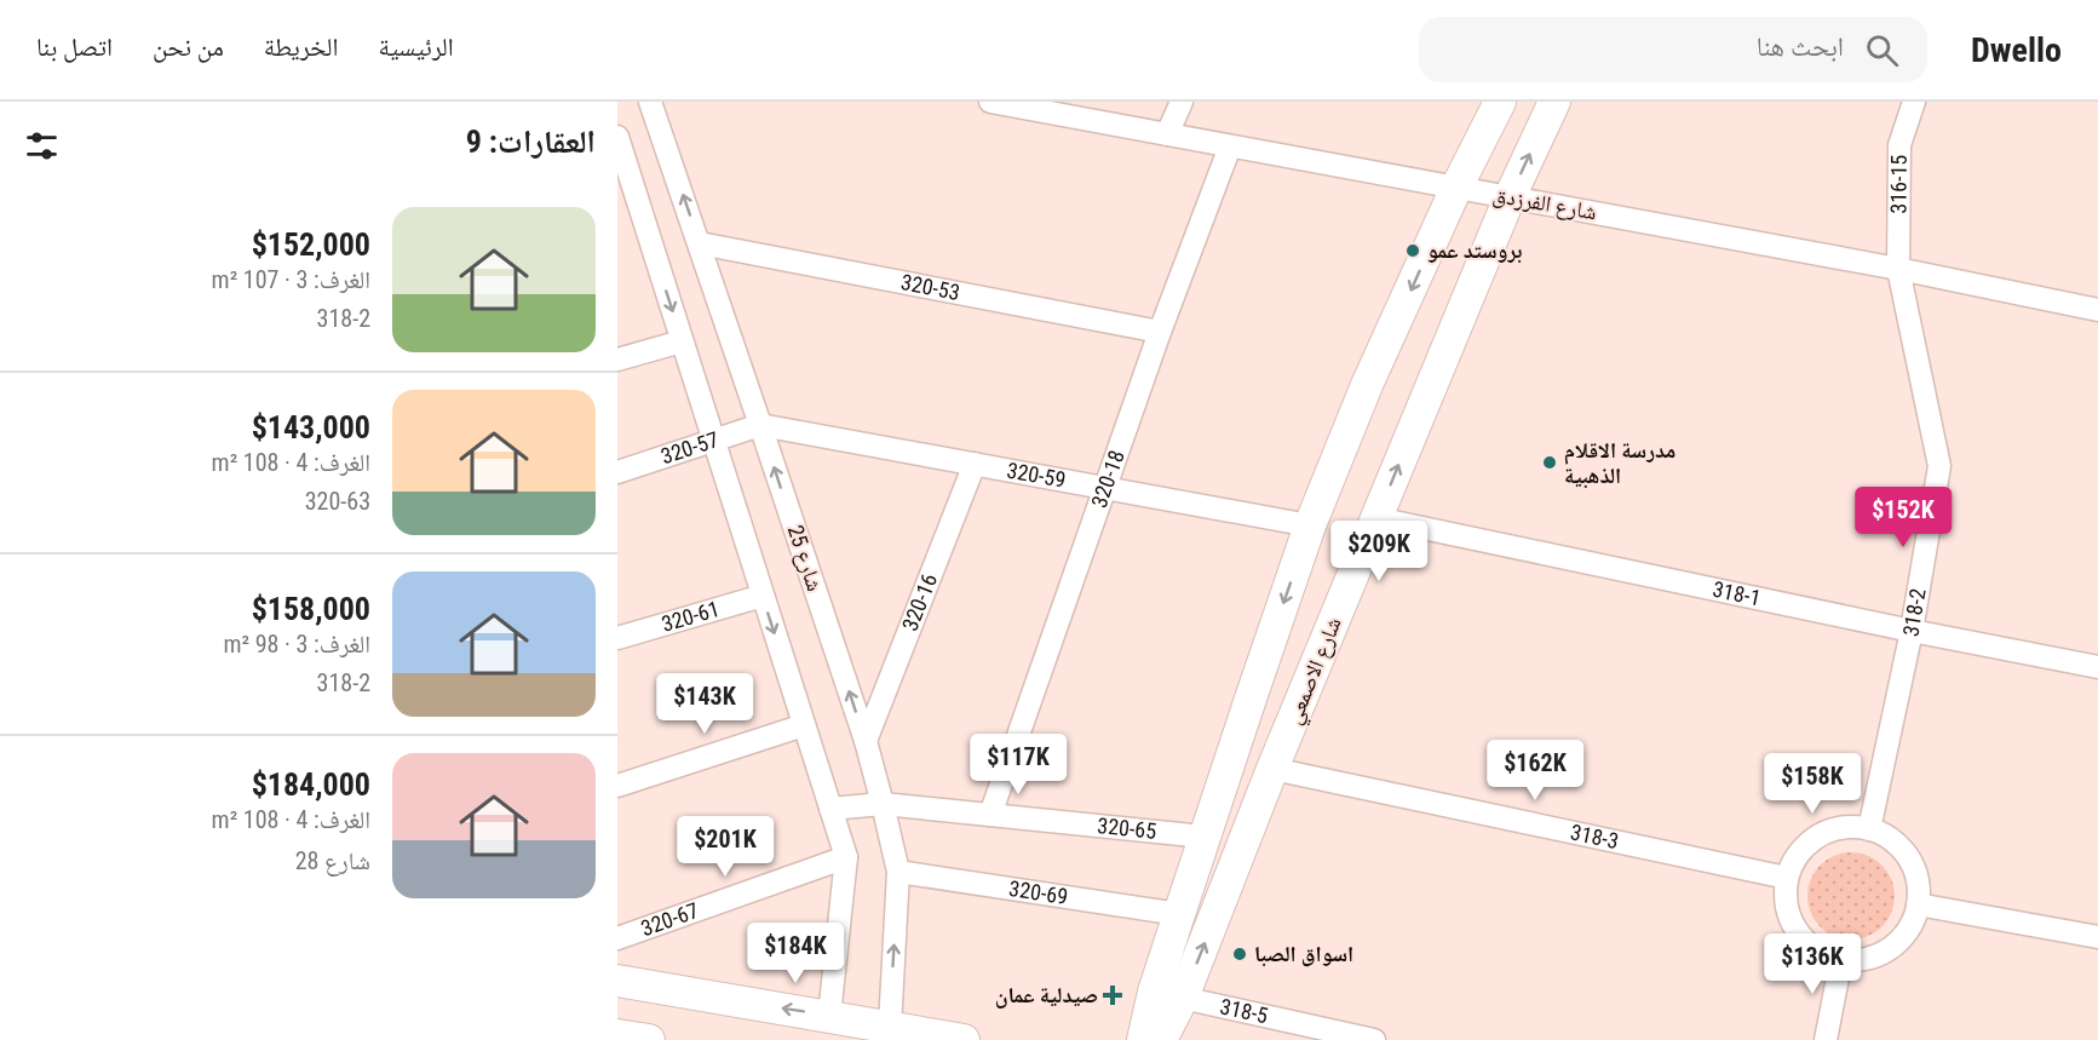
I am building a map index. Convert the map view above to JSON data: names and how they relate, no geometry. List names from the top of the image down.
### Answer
{
  "streets": {
    "street": [
      "316-15",
      "شارع الفرزدق",
      "320-53",
      "320-57",
      "320-59",
      "320-18",
      "شارع 25",
      "318-1",
      "320-16",
      "318-2",
      "320-61",
      "شارع الاصمعي",
      "320-65",
      "318-3",
      "320-69",
      "320-67",
      "318-5"
    ]
  },
  "crossings": [
    ["316-15", "شارع الفرزدق"],
    ["316-15", "318-2"],
    ["شارع الفرزدق", "320-18"],
    ["شارع الفرزدق", "318-2"],
    ["شارع الفرزدق", "شارع الاصمعي"],
    ["320-53", "320-18"],
    ["320-53", "شارع 25"],
    ["320-57", "320-59"],
    ["320-57", "شارع 25"],
    ["320-59", "320-18"],
    ["320-59", "شارع 25"],
    ["320-59", "320-16"],
    ["320-59", "شارع الاصمعي"],
    ["320-18", "320-65"],
    ["شارع 25", "320-16"],
    ["شارع 25", "320-65"],
    ["شارع 25", "320-69"],
    ["318-1", "318-2"],
    ["318-1", "شارع الاصمعي"],
    ["318-2", "318-3"],
    ["شارع الاصمعي", "320-65"],
    ["شارع الاصمعي", "318-3"],
    ["شارع الاصمعي", "320-69"],
    ["شارع الاصمعي", "318-5"]
  ],
  "places": {
    "other": ["بروستد عمو", "مدرسة الاقلام الذهبية", "اسواق الصبا"],
    "health": ["صيدلية عمان"]
  },
  "page": {
    "header": "Dwello",
    "search": "ابحث هنا",
    "nav": [
      "الرئيسية",
      "الخريطة",
      "من نحن",
      "اتصل بنا"
    ],
    "heading": "العقارات: 9",
    "list": [
      {
        "name": "$152,000",
        "note": "الغرف: 3 · 107 m² · 318-2"
      },
      {
        "name": "$143,000",
        "note": "الغرف: 4 · 108 m² · 320-63"
      },
      {
        "name": "$158,000",
        "note": "الغرف: 3 · 98 m² · 318-2"
      },
      {
        "name": "$184,000",
        "note": "الغرف: 4 · 108 m² · شارع 28"
      }
    ],
    "price": [
      "$152K",
      "$209K",
      "$143K",
      "$117K",
      "$162K",
      "$158K",
      "$201K",
      "$184K",
      "$136K"
    ]
  }
}
